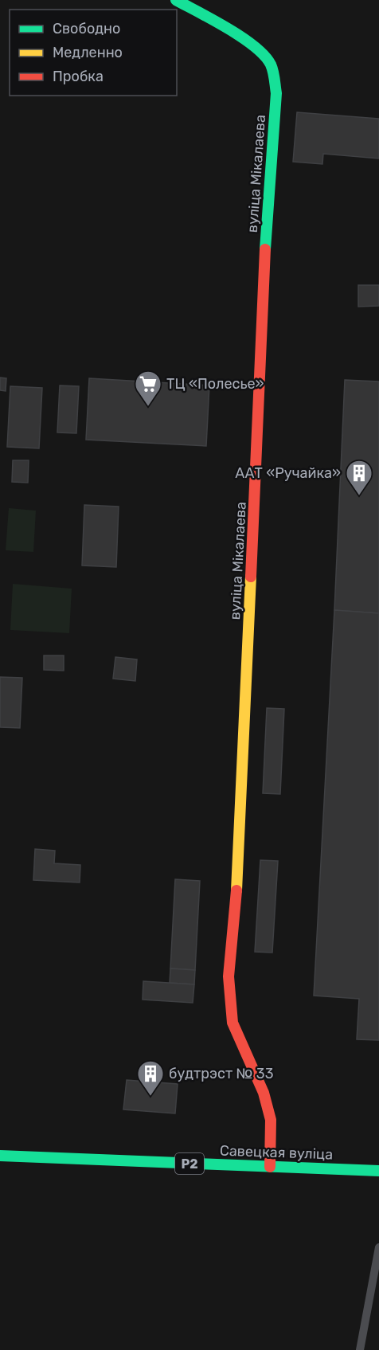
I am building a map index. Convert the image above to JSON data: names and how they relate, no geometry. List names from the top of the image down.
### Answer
{
  "streets": {
    "main road": ["вуліца Мікалаева", "Савецкая вуліца", "Р2"]
  },
  "crossings": [
    ["вуліца Мікалаева", "Савецкая вуліца"]
  ],
  "places": {
    "supermarket": ["ТЦ «Полесье»"],
    "building": ["ААТ «Ручайка»", "будтрэст № 33"]
  },
  "legend": ["Свободно", "Медленно", "Пробка"]
}
